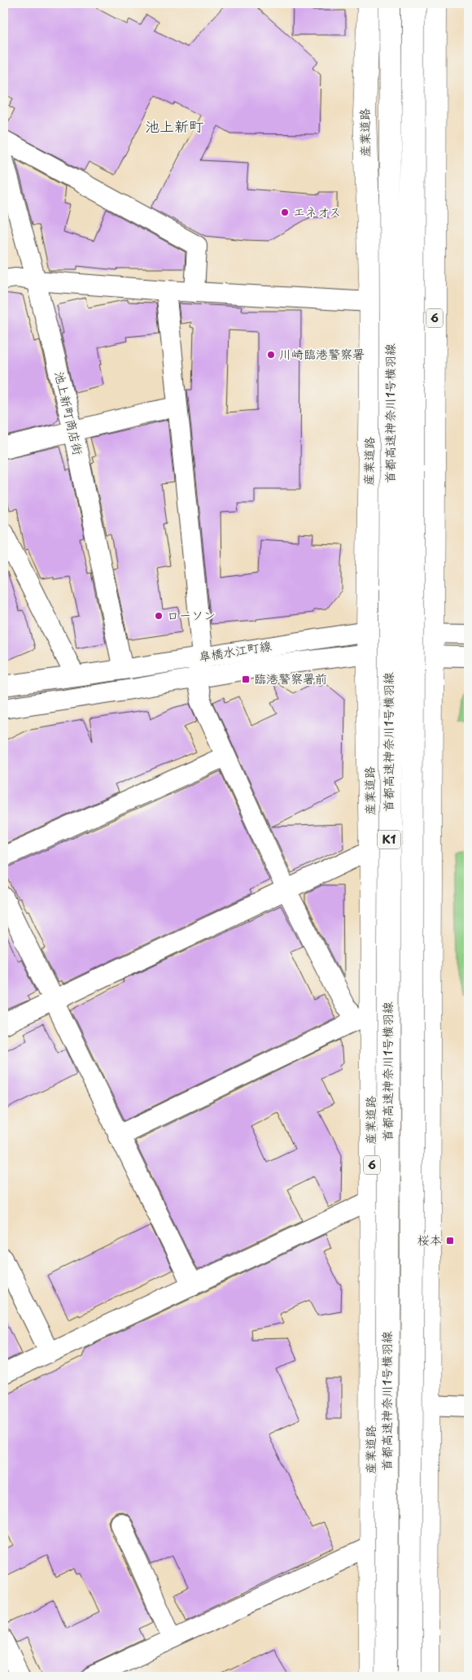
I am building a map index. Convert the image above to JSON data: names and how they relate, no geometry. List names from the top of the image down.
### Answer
{
  "streets": {
    "main road": [
      "産業道路",
      "6",
      "首都高速神奈川1号横羽線",
      "K1"
    ],
    "street": ["池上新町商店街", "皐橋水江町線"]
  },
  "crossings": [
    ["産業道路", "皐橋水江町線"],
    ["6", "皐橋水江町線"],
    ["池上新町商店街", "皐橋水江町線"]
  ],
  "districts": ["池上新町"],
  "places": {
    "other": ["エネオス", "川崎臨港警察署", "ローソン"],
    "transit": ["臨港警察署前", "桜本"]
  }
}
